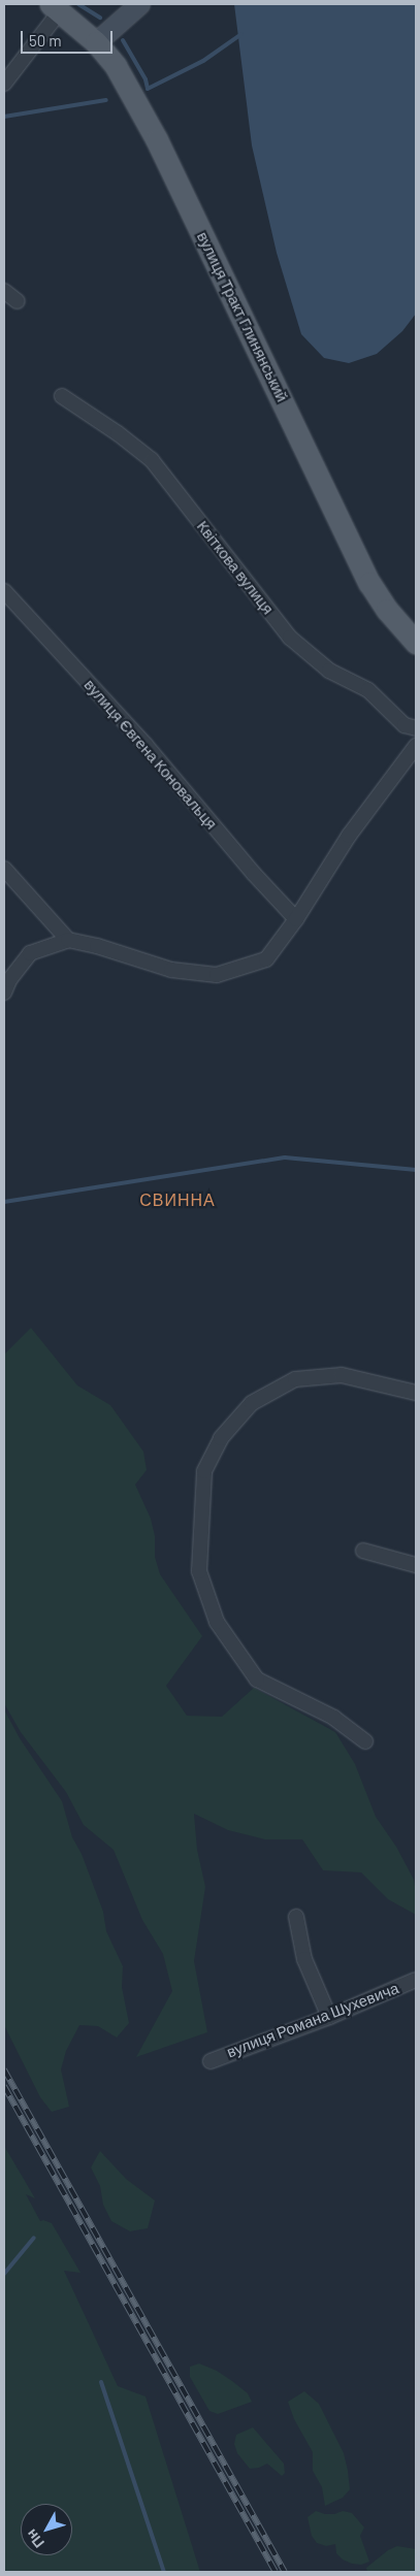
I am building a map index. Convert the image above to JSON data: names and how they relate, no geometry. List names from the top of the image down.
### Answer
{
  "streets": {
    "main road": ["вулиця Тракт Глинянський"],
    "street": ["Квіткова вулиця", "вулиця Євгена Коновальця", "вулиця Романа Шухевича"]
  },
  "districts": ["СВИННА"],
  "scale_bar": "50 m",
  "north": "bottom left"
}
